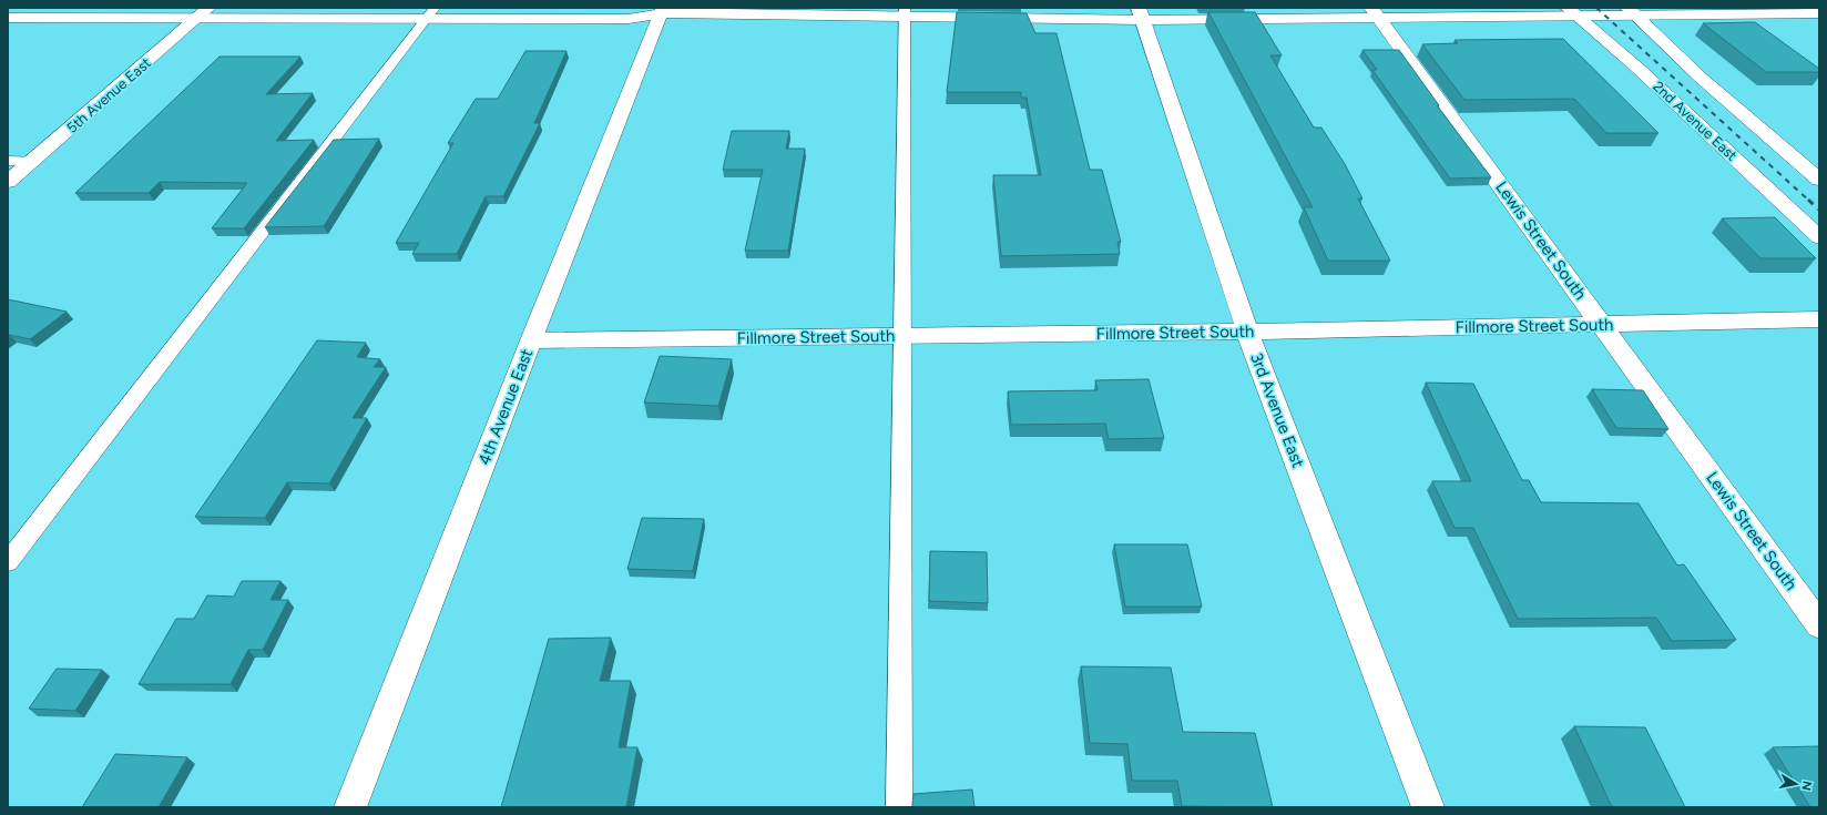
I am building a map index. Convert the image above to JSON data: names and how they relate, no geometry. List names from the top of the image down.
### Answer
{
  "streets": {
    "street": [
      "5th Avenue East",
      "2nd Avenue East",
      "Lewis Street South",
      "Fillmore Street South",
      "4th Avenue East",
      "3rd Avenue East"
    ]
  },
  "crossings": [
    ["Lewis Street South", "Fillmore Street South"],
    ["Fillmore Street South", "4th Avenue East"],
    ["Fillmore Street South", "3rd Avenue East"]
  ],
  "north": "right"
}
